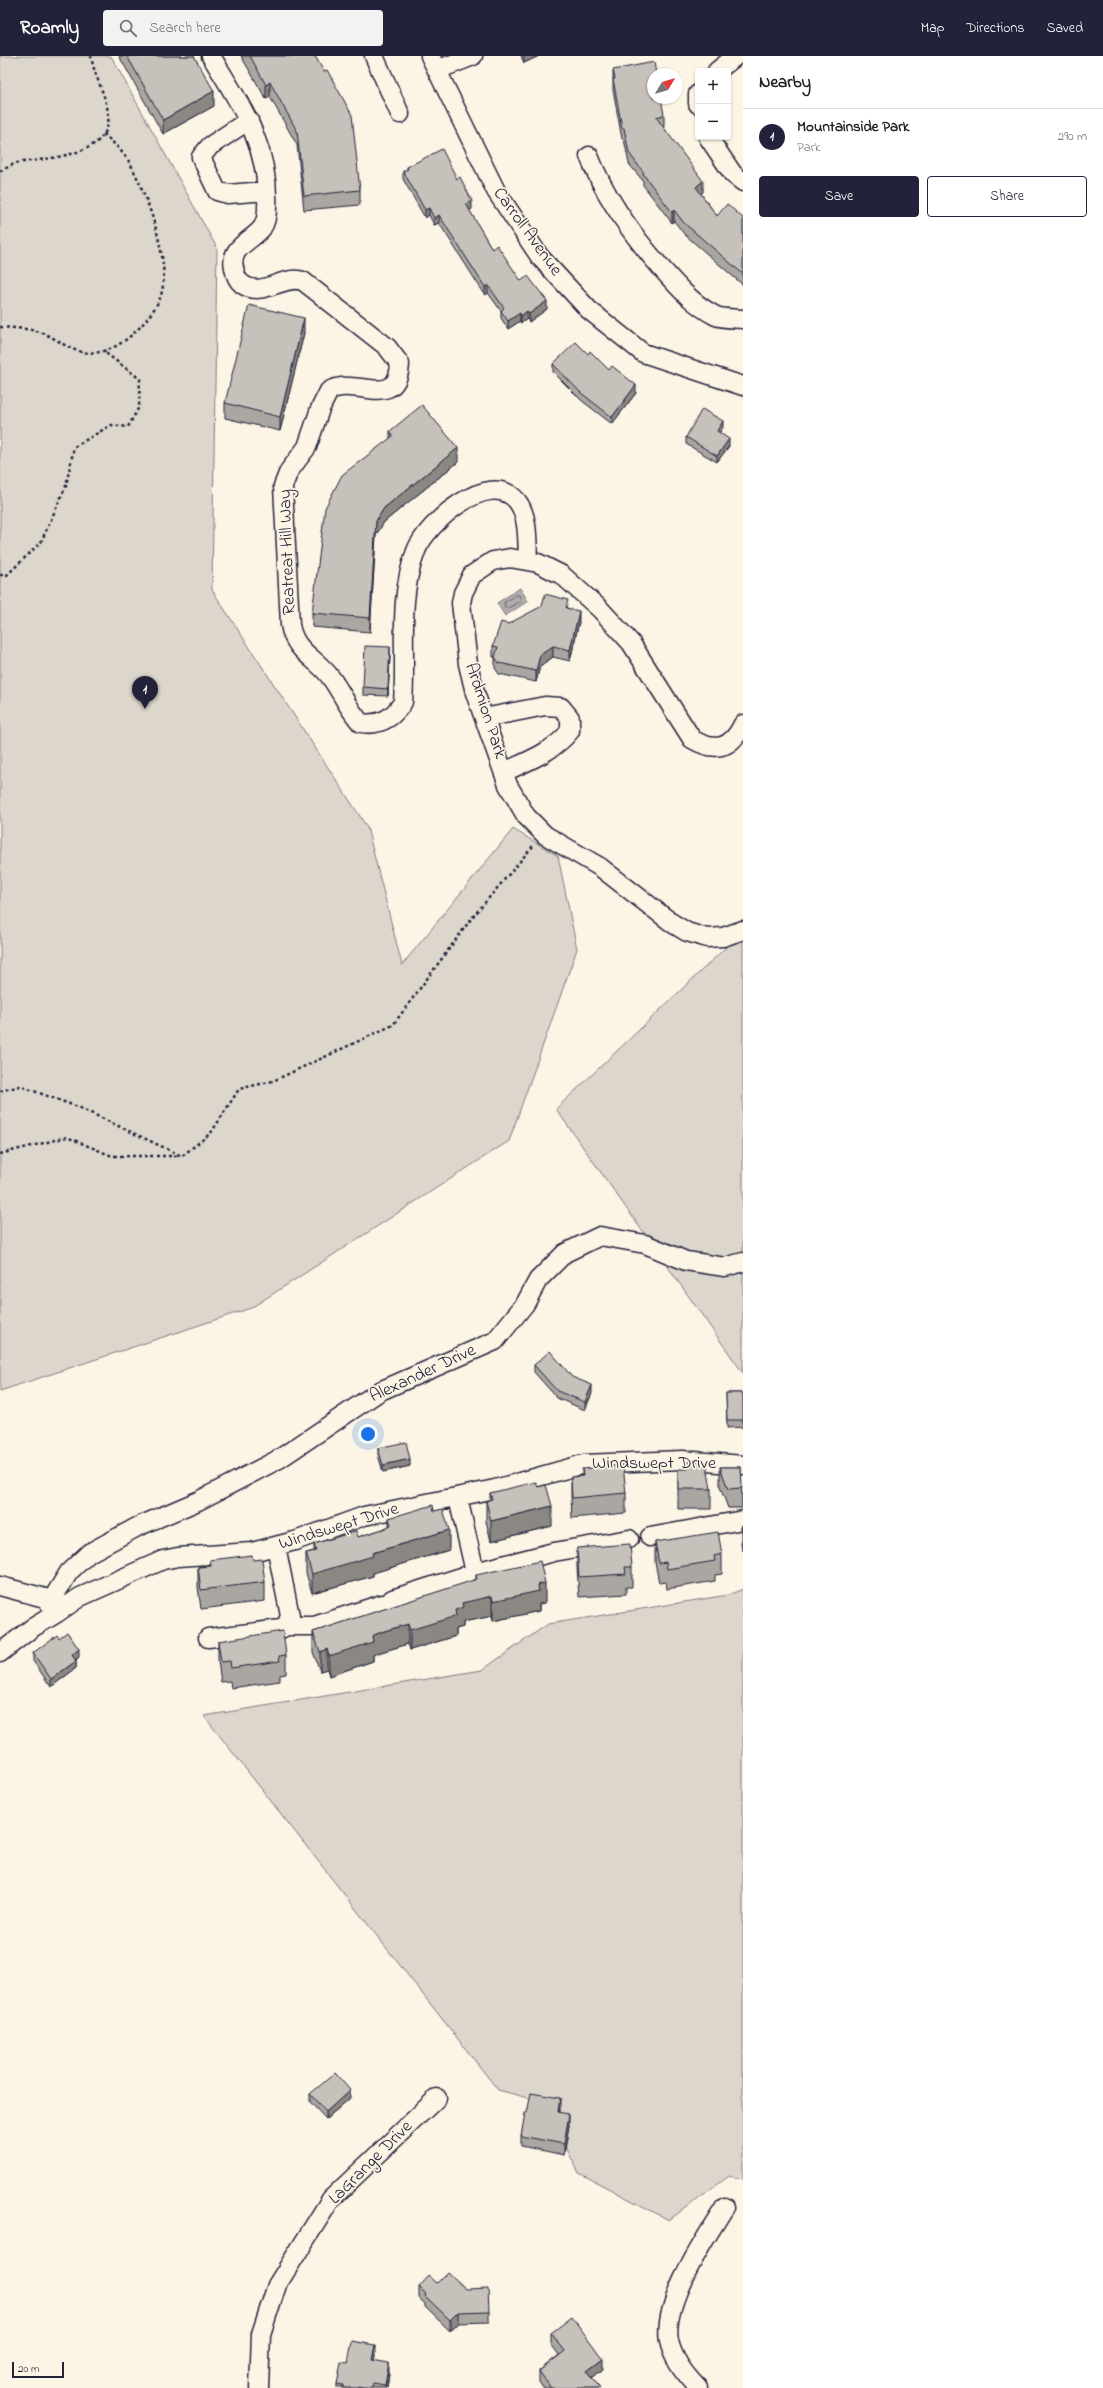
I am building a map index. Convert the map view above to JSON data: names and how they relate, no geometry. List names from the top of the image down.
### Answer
{
  "streets": {
    "street": [
      "Carroll Avenue",
      "Reatreat Hill Way",
      "Ardmion Park",
      "Alexander Drive",
      "Windswept Drive",
      "LaGrange Drive"
    ]
  },
  "crossings": [
    ["Reatreat Hill Way", "Ardmion Park"],
    ["Alexander Drive", "Windswept Drive"]
  ],
  "scale_bar": "20 m",
  "north": "top right",
  "page": {
    "header": "Roamly",
    "search": "Search here",
    "nav": ["Map", "Directions", "Saved"],
    "heading": "Nearby",
    "map_buttons": ["+", "−"],
    "list": [
      {
        "mark": "1",
        "name": "Mountainside Park",
        "note": "Park",
        "value": "290 m"
      }
    ],
    "buttons": ["Save", "Share"],
    "pins": "1",
    "scale": "20 m"
  }
}
